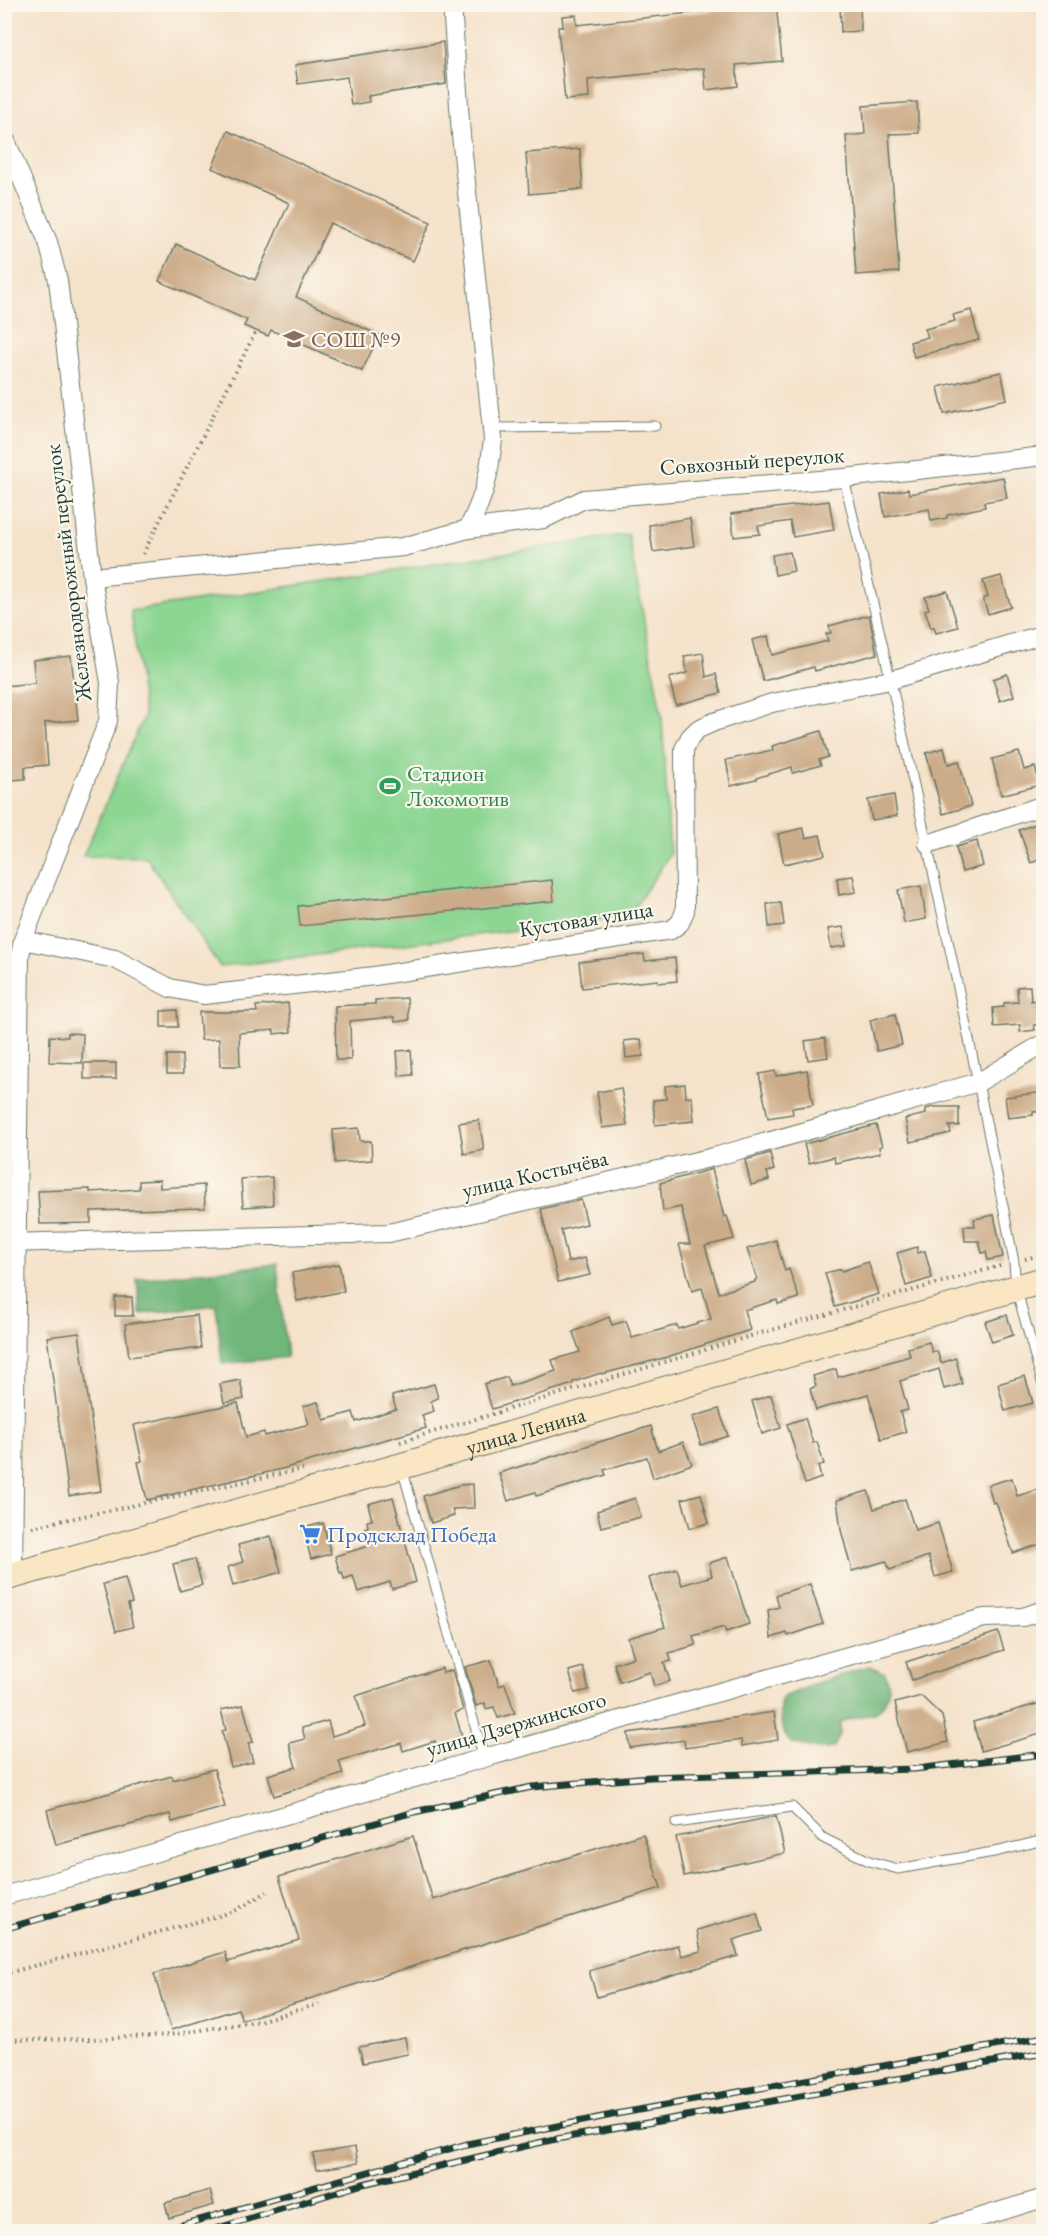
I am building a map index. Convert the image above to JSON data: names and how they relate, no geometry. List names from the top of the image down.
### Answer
{
  "streets": {
    "main road": ["улица Ленина"],
    "street": [
      "Совхозный переулок",
      "Железнодорожный переулок",
      "Кустовая улица",
      "улица Костычёва",
      "улица Дзержинского"
    ]
  },
  "crossings": [
    ["Совхозный переулок", "Железнодорожный переулок"],
    ["Железнодорожный переулок", "Кустовая улица"],
    ["Железнодорожный переулок", "улица Костычёва"],
    ["Железнодорожный переулок", "улица Ленина"]
  ],
  "places": {
    "school or university": ["СОШ №9"],
    "sports": ["Стадион Локомотив"],
    "supermarket": ["Продсклад Победа"]
  }
}
